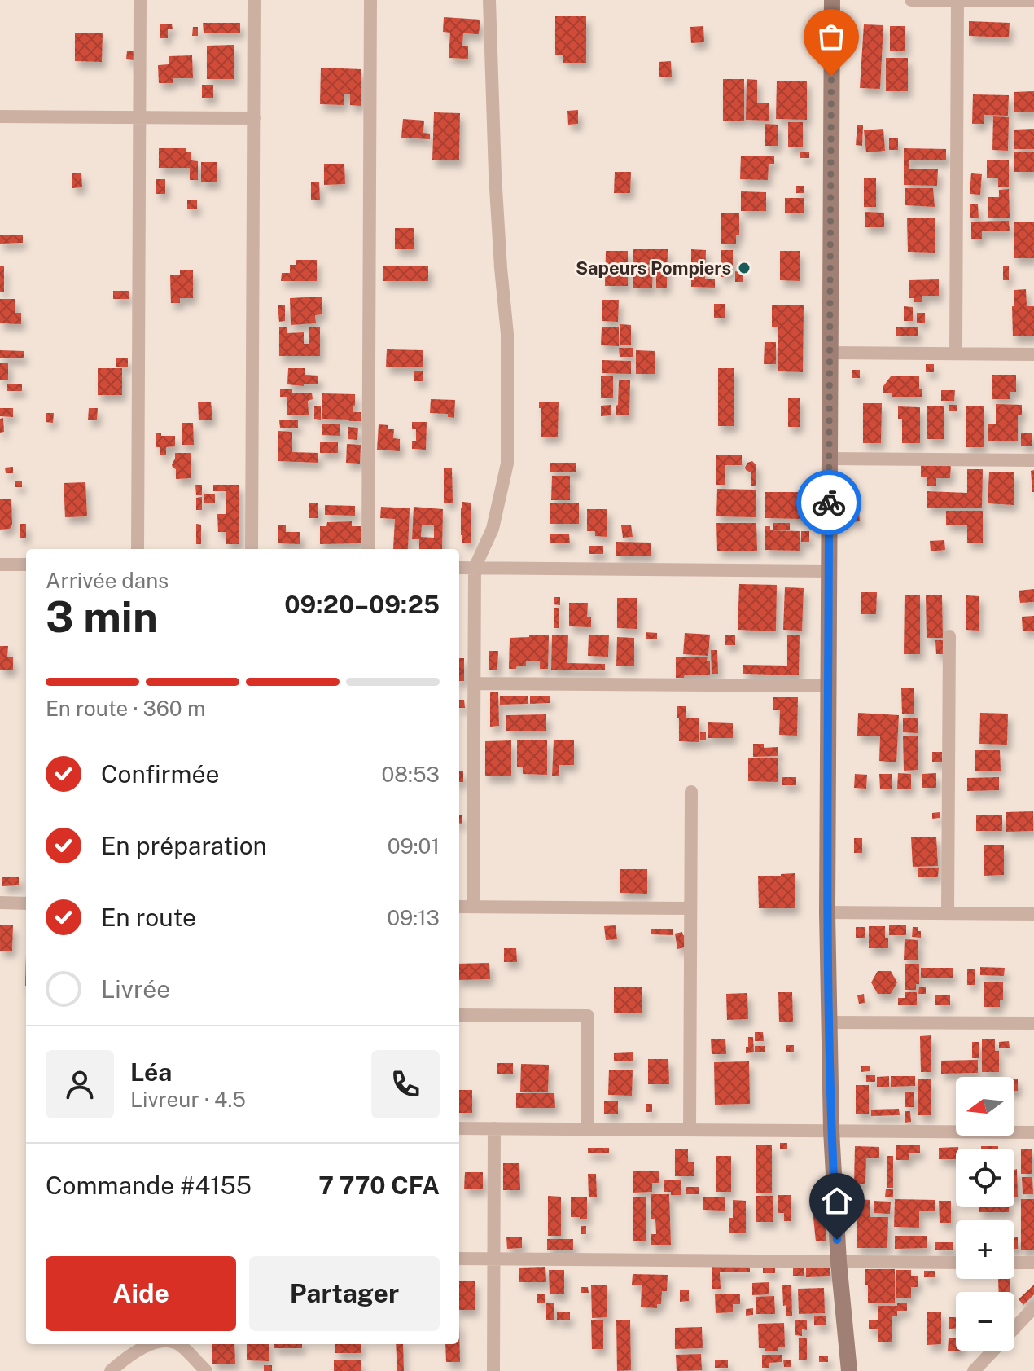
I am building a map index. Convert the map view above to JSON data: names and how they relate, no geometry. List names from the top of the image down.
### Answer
{
  "places": ["Sapeurs Pompiers"],
  "north": "left",
  "page": {
    "heading": ["3 min", "Arrivée dans", "09:20–09:25"],
    "panel": [
      "Léa",
      "Livreur · 4.5",
      "Commande #4155",
      "7 770 CFA"
    ],
    "bar": "En route · 360 m",
    "list": [
      ["Confirmée", "08:53"],
      ["En préparation", "09:01"],
      ["En route", "09:13"],
      "Livrée"
    ],
    "map_buttons": ["+", "−"],
    "buttons": ["Aide", "Partager"]
  }
}
